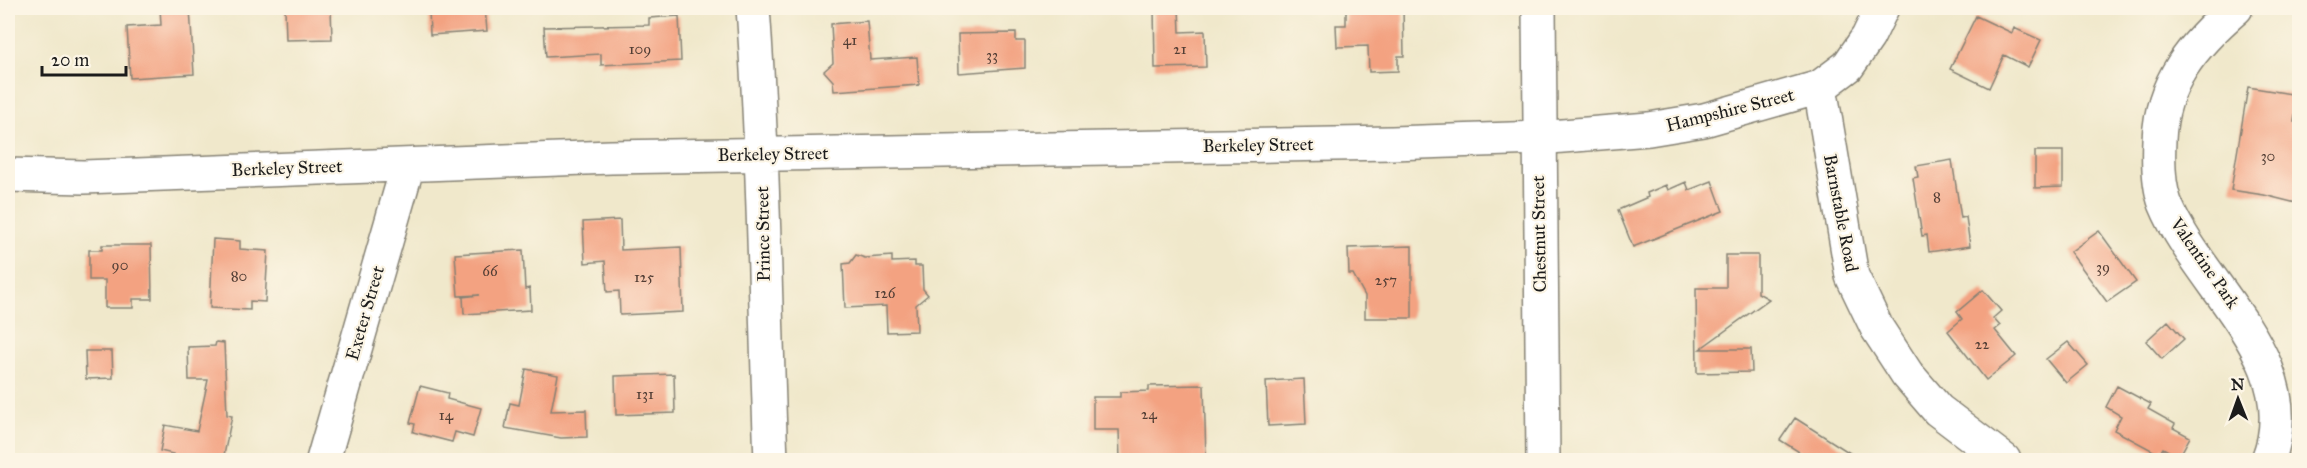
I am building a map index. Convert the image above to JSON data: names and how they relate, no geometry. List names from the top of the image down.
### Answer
{
  "streets": {
    "street": [
      "Hampshire Street",
      "Berkeley Street",
      "Barnstable Road",
      "Prince Street",
      "Chestnut Street",
      "Valentine Park",
      "Exeter Street"
    ]
  },
  "crossings": [
    ["Hampshire Street", "Berkeley Street"],
    ["Hampshire Street", "Barnstable Road"],
    ["Hampshire Street", "Chestnut Street"],
    ["Berkeley Street", "Prince Street"],
    ["Berkeley Street", "Chestnut Street"],
    ["Berkeley Street", "Exeter Street"]
  ],
  "house_numbers": [
    "41",
    "109",
    "21",
    "33",
    "30",
    "8",
    "90",
    "39",
    "66",
    "80",
    "125",
    "257",
    "126",
    "22",
    "131",
    "24",
    "14"
  ],
  "scale_bar": "20 m",
  "north": "top"
}
